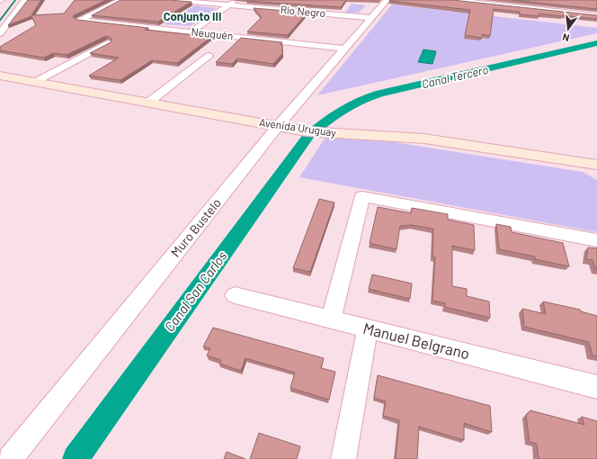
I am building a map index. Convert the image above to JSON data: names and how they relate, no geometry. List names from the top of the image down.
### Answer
{
  "streets": {
    "main road": ["Avenida Uruguay"],
    "street": [
      "Río Negro",
      "Neuquén",
      "Muro Bustelo",
      "Manuel Belgrano"
    ]
  },
  "crossings": [
    ["Río Negro", "Muro Bustelo"],
    ["Neuquén", "Muro Bustelo"],
    ["Avenida Uruguay", "Muro Bustelo"]
  ],
  "districts": ["Conjunto III"],
  "water": ["Canal Tercero", "Canal San Carlos"],
  "north": "bottom"
}
